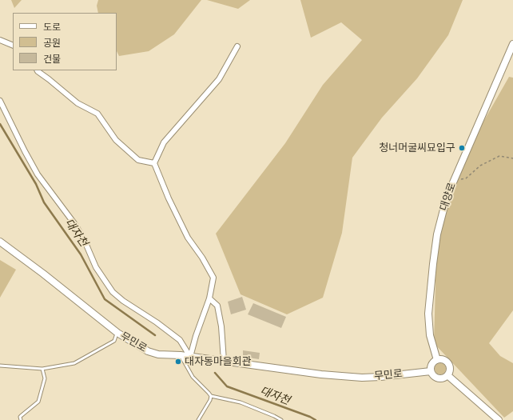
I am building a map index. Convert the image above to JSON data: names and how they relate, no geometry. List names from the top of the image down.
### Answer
{
  "streets": {
    "street": ["대양로", "무민로"]
  },
  "crossings": [
    ["대양로", "무민로"]
  ],
  "water": ["대자천"],
  "places": ["청너머굴씨묘입구", "대자동마을회관"],
  "legend": ["도로", "공원", "건물"]
}
